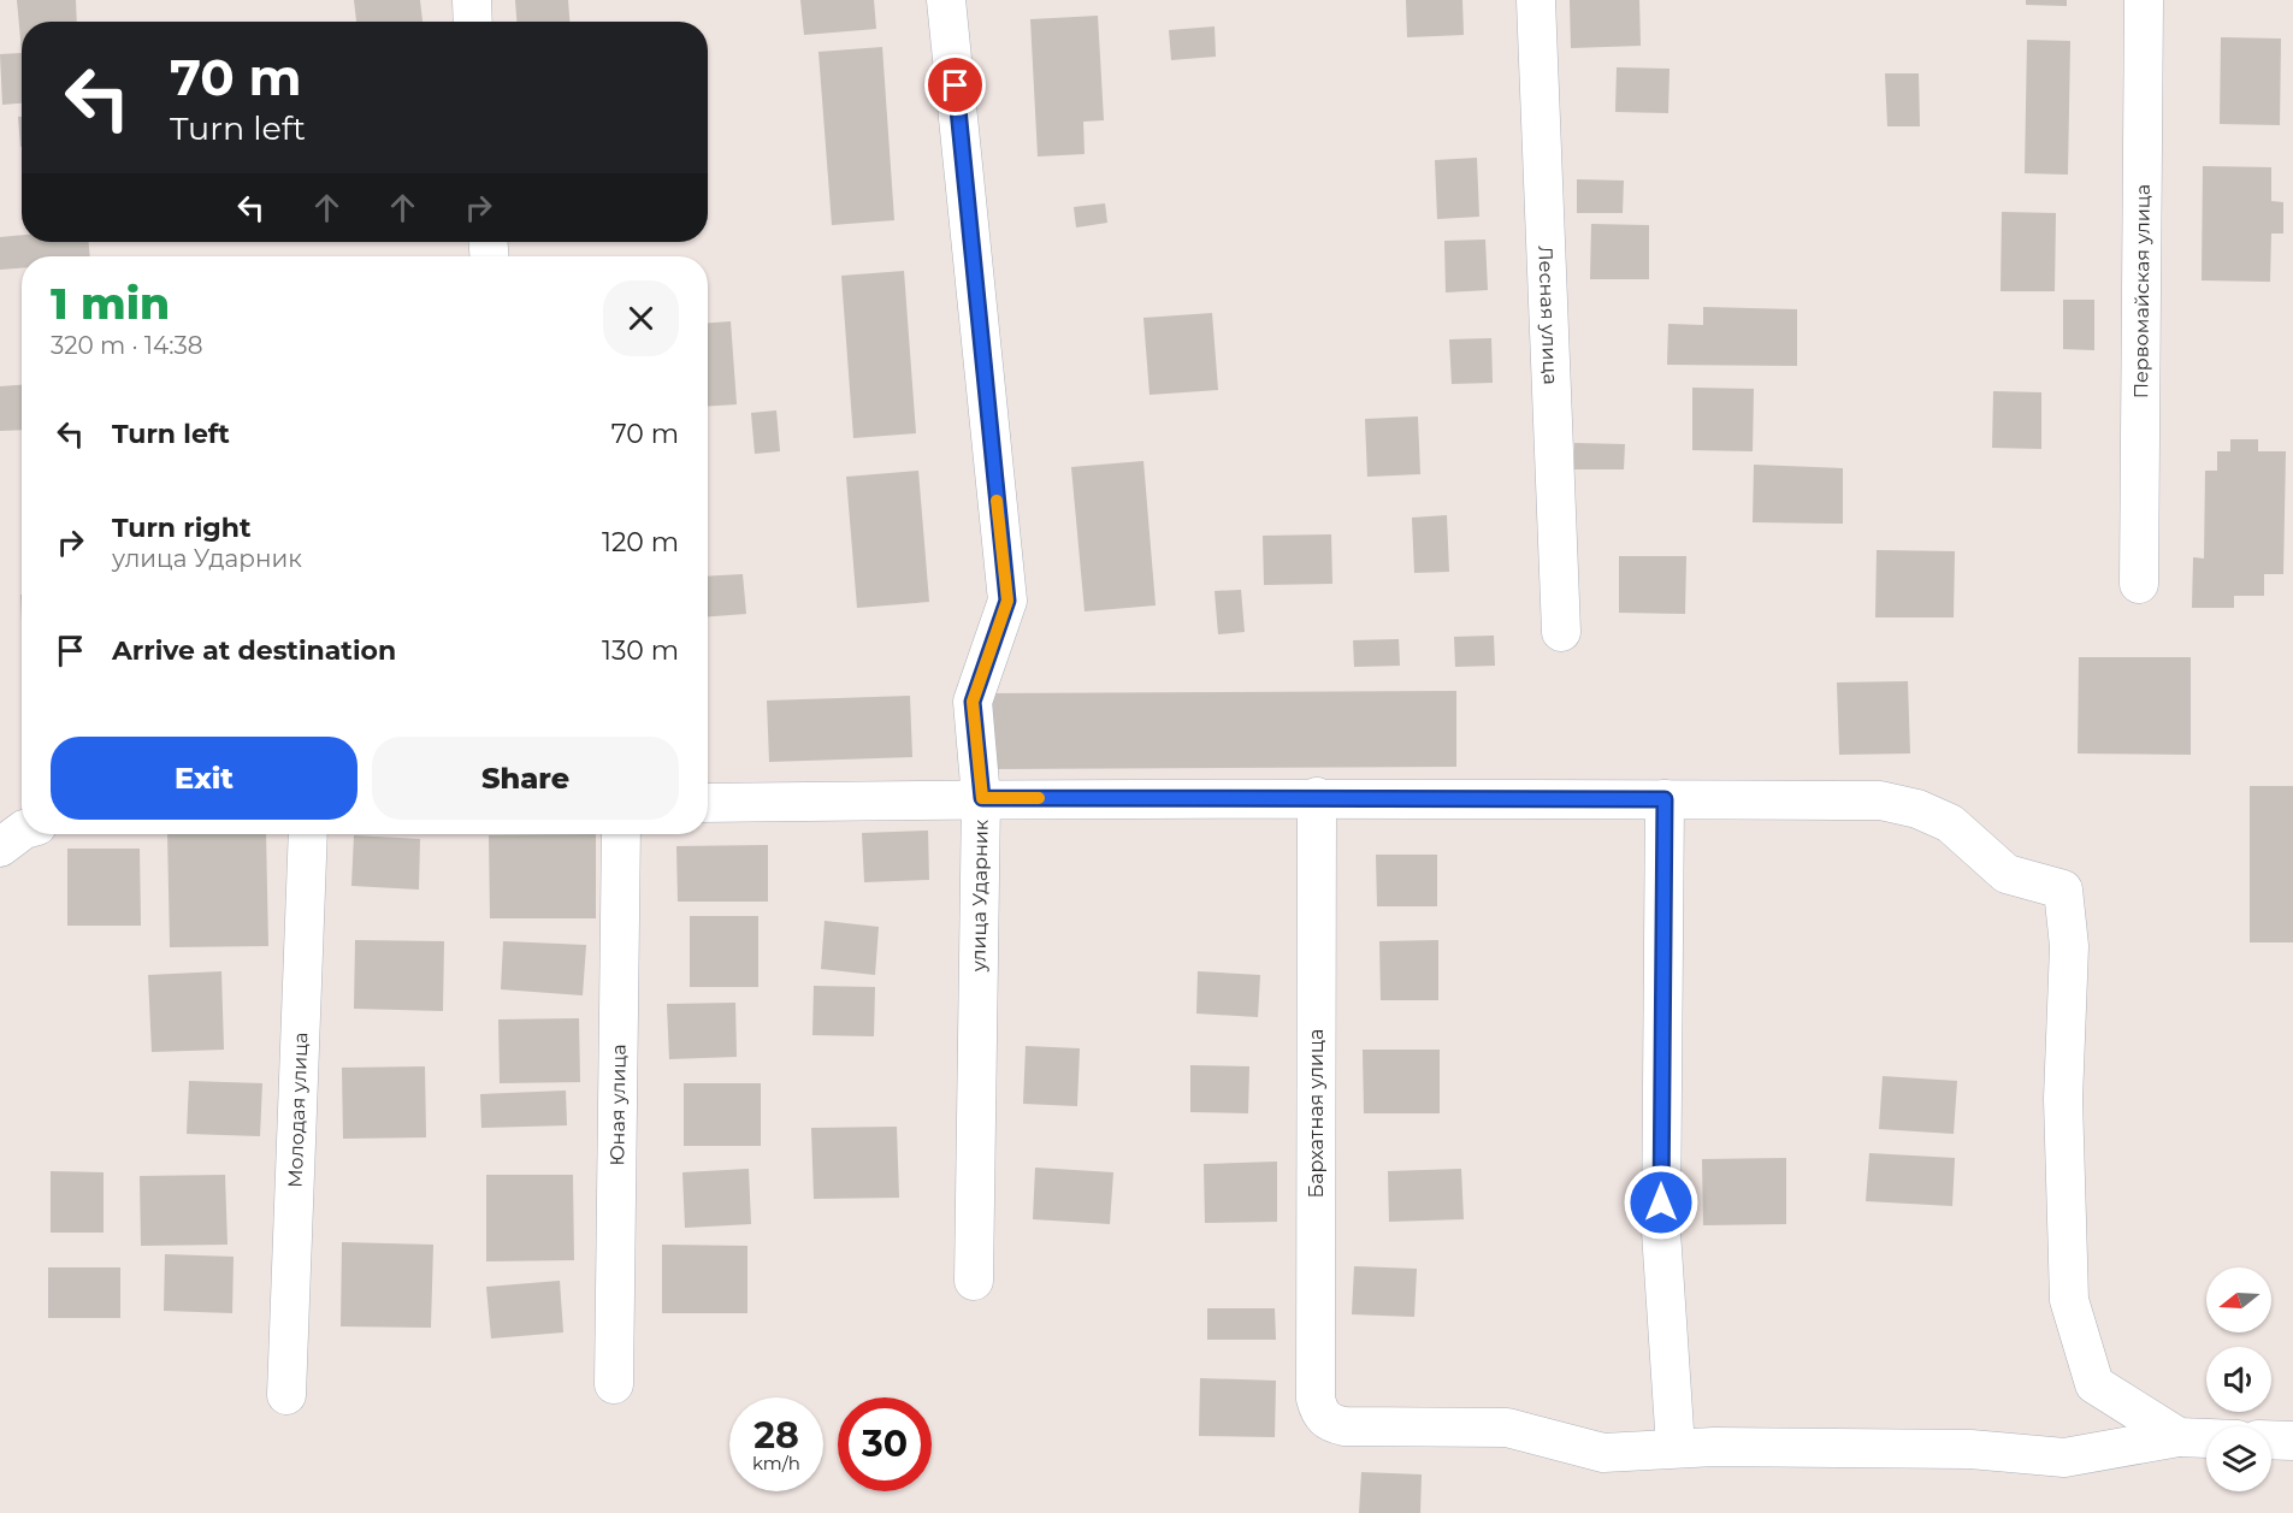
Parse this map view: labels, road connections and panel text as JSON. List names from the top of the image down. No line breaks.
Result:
{"streets":{"street":["Первомайская улица","Лесная улица","улица Ударник","Юная улица","Молодая улица","Бархатная улица"]},"north":"left","page":{"turn":["70 m","Turn left"],"heading":["1 min","320 m · 14:38"],"list":[{"name":"Turn left","value":"70 m"},{"name":"Turn right","note":"улица Ударник","value":"120 m"},{"name":"Arrive at destination","value":"130 m"}],"buttons":["Exit","Share"],"speed":"28 km/h","limit":"30"}}
